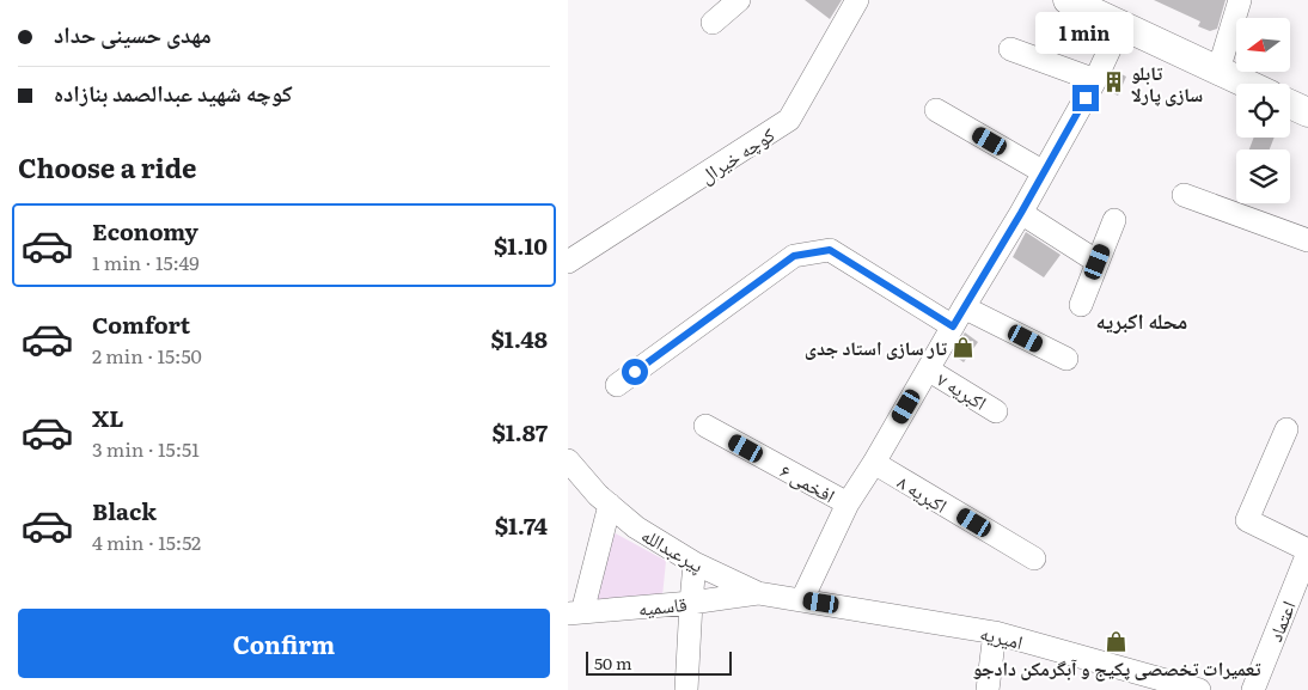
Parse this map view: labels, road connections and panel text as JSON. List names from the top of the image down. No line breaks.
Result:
{"streets":{"street":["کوچه خیرال","اکبریه ۷","افخمی ۶","اکبریه ۸","پیرعبدالله","قاسمیه","اعتماد","امیریه"]},"crossings":[["پیرعبدالله","قاسمیه"],["پیرعبدالله","امیریه"]],"districts":["محله اکبریه"],"places":{"building":["تابلو سازی پارلا"],"shop":["تار سازی استاد جدی","تعمیرات تخصصی پکیج و آبگرمکن دادجو"]},"scale_bar":"50 m","north":"left","page":{"banner":["مهدی حسینی حداد","کوچه شهید عبدالصمد بنازاده"],"bubble":"1 min","heading":"Choose a ride","list":[{"name":"Economy","note":"1 min · 15:49","value":"$1.10"},{"name":"Comfort","note":"2 min · 15:50","value":"$1.48"},{"name":"XL","note":"3 min · 15:51","value":"$1.87"},{"name":"Black","note":"4 min · 15:52","value":"$1.74"}],"buttons":"Confirm","scale":"50 m"}}
